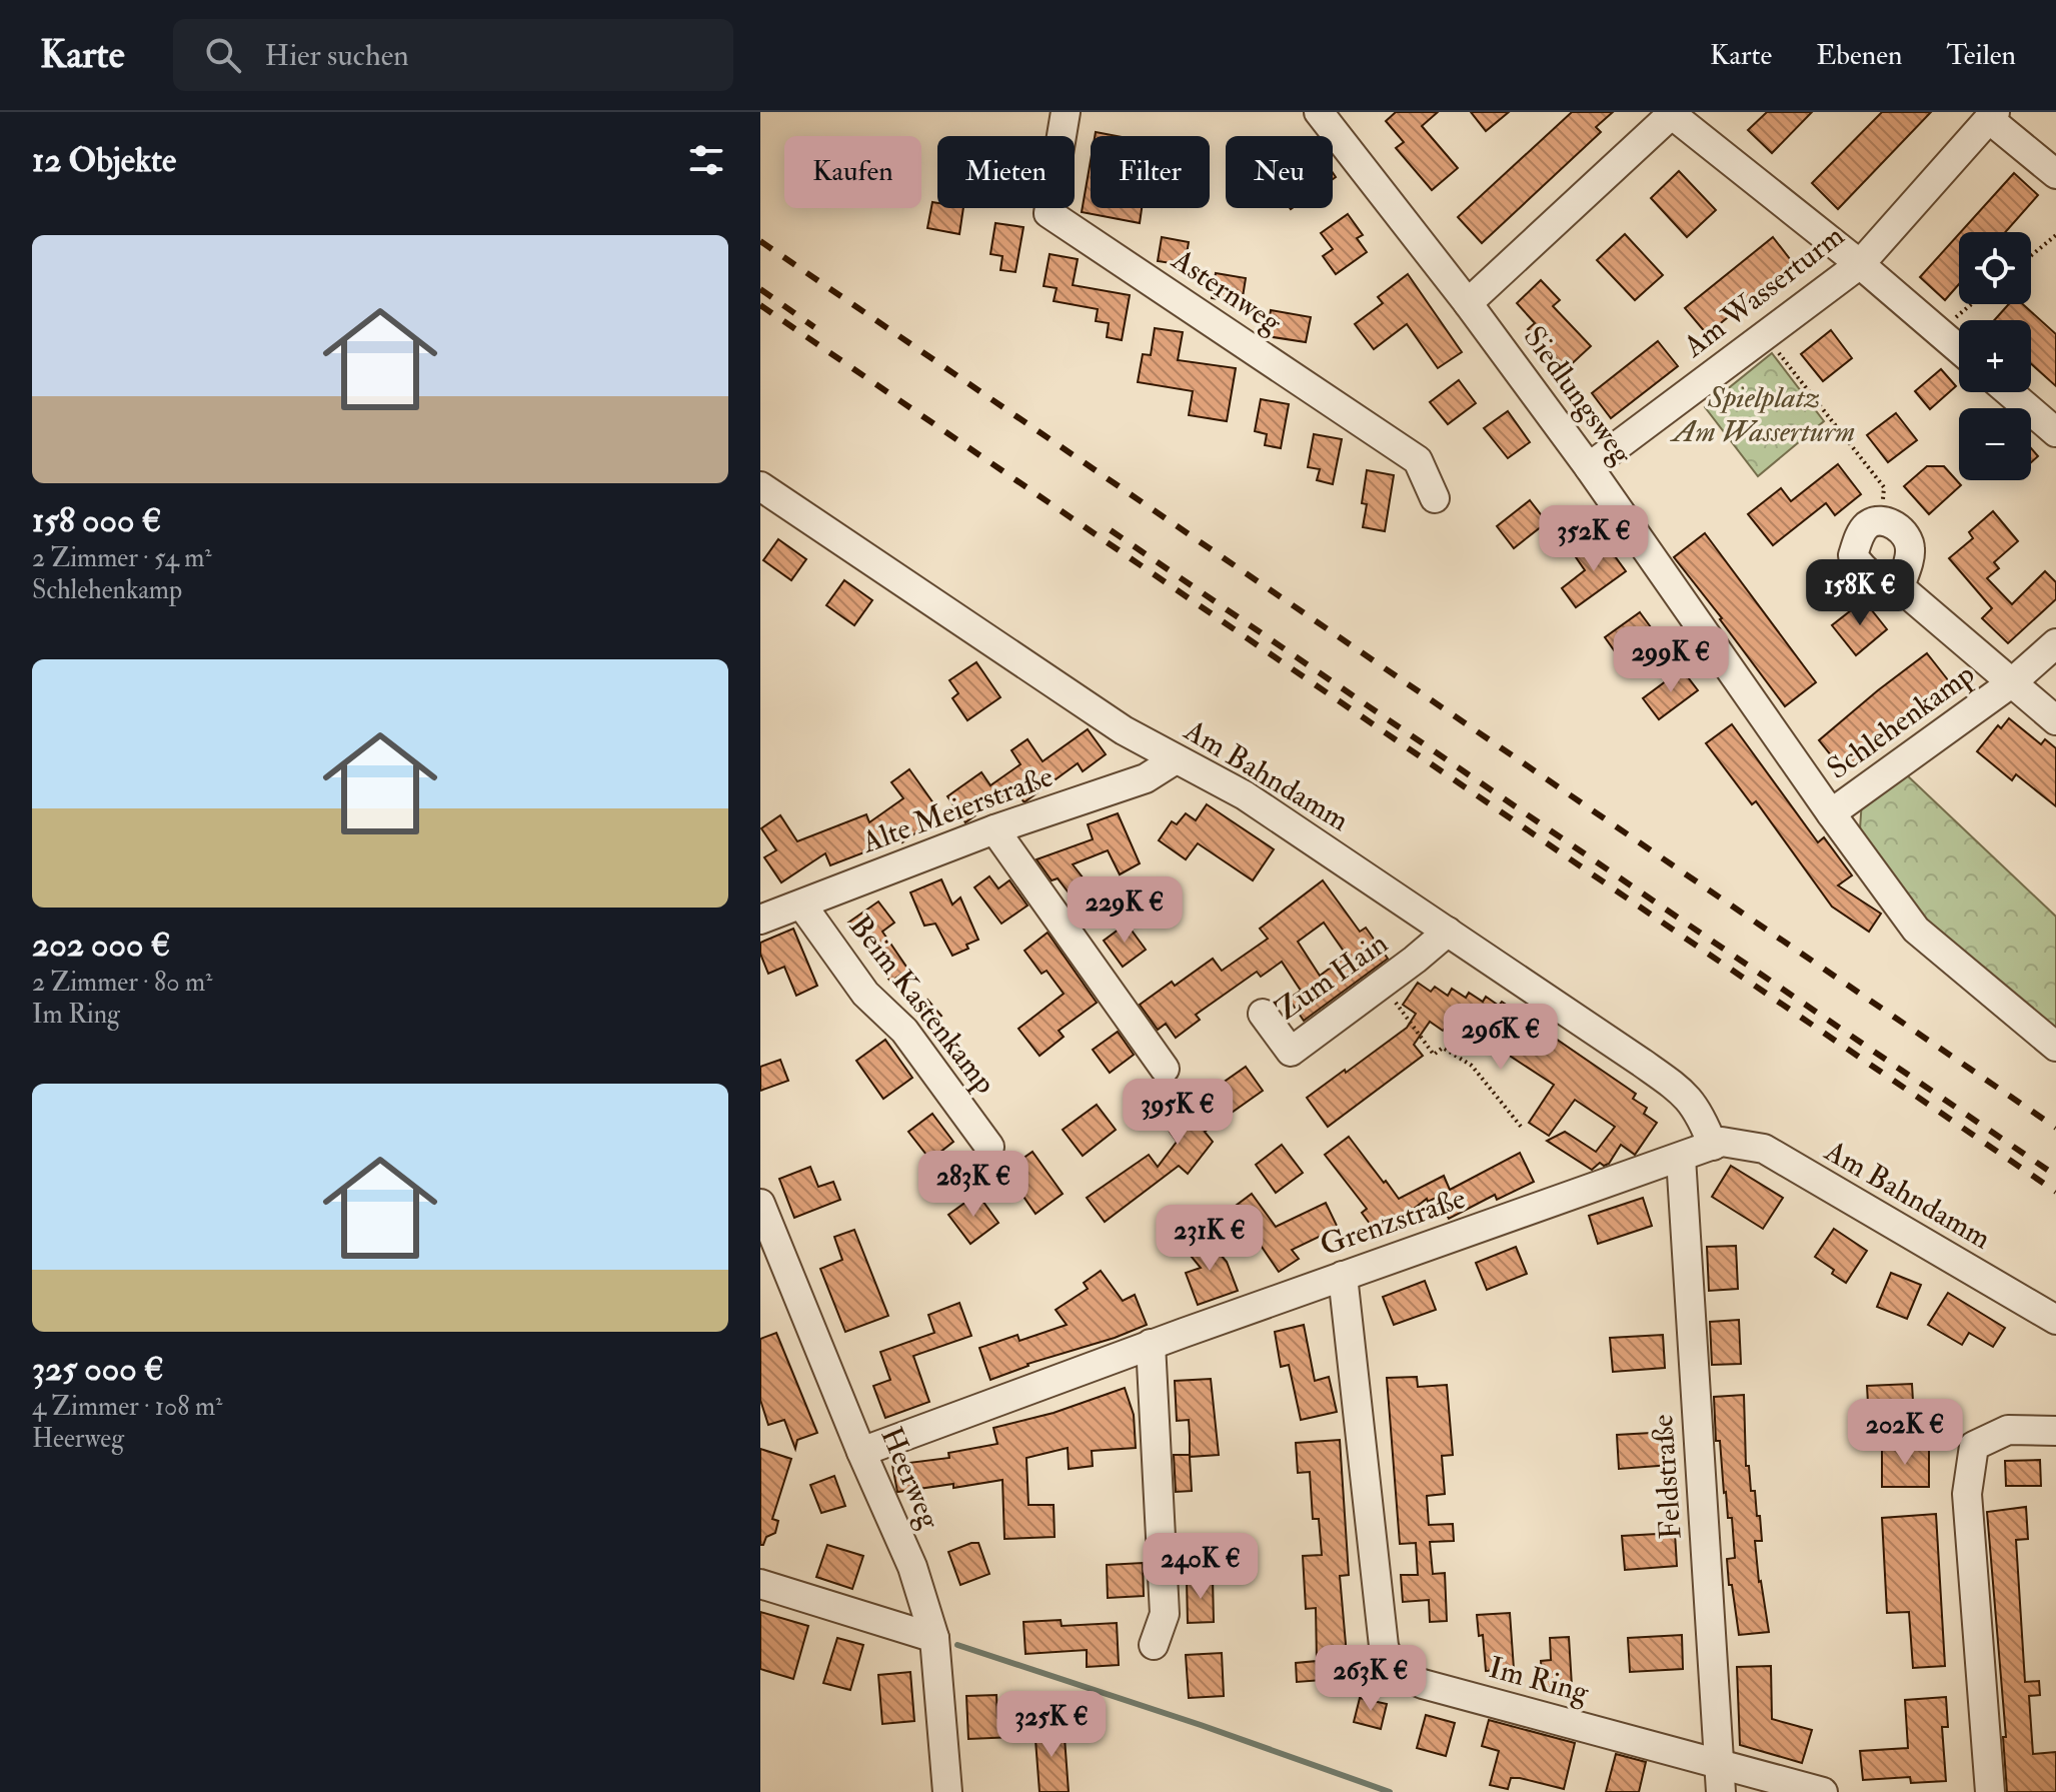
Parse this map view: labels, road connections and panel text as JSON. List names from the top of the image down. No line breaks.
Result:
{"streets":{"street":["Asternweg","Am Wasserturm","Siedlungsweg","Schlehenkamp","Am Bahndamm","Alte Meierstraße","Zum Hain","Beim Kastenkamp","Grenzstraße","Feldstraße","Heerweg","Im Ring"]},"crossings":[["Am Wasserturm","Siedlungsweg"],["Siedlungsweg","Schlehenkamp"],["Am Bahndamm","Alte Meierstraße"],["Am Bahndamm","Zum Hain"],["Am Bahndamm","Grenzstraße"],["Alte Meierstraße","Beim Kastenkamp"],["Grenzstraße","Feldstraße"],["Grenzstraße","Heerweg"],["Grenzstraße","Im Ring"],["Feldstraße","Im Ring"]],"parks":["Spielplatz Am Wasserturm"],"page":{"header":"Karte","search":"Hier suchen","nav":["Karte","Ebenen","Teilen"],"heading":"12 Objekte","chip":["Kaufen","Mieten","Filter","Neu"],"list":[{"name":"158 000 €","note":"2 Zimmer · 54 m² · Schlehenkamp"},{"name":"202 000 €","note":"2 Zimmer · 80 m² · Im Ring"},{"name":"325 000 €","note":"4 Zimmer · 108 m² · Heerweg"}],"map_buttons":["+","−"],"price":["352K €","158K €","299K €","229K €","296K €","395K €","283K €","231K €","202K €","240K €","263K €","325K €"]}}
